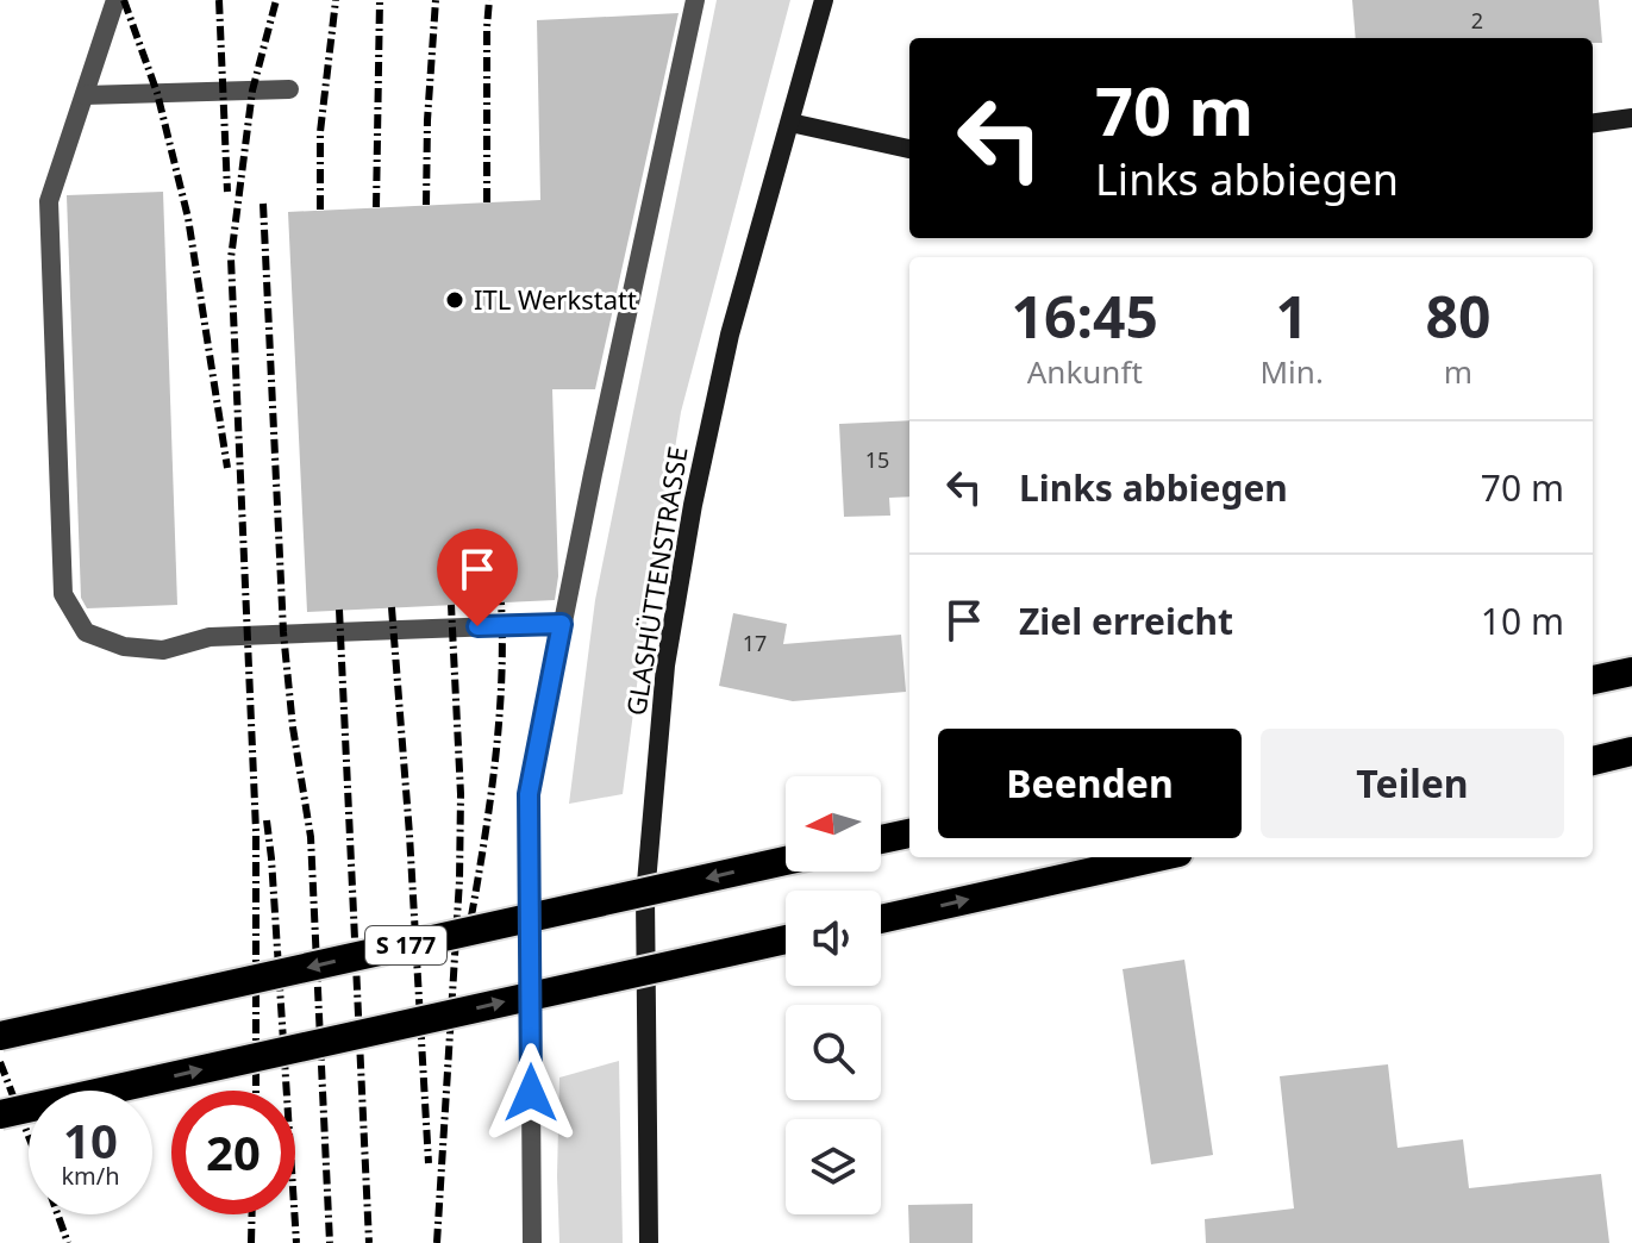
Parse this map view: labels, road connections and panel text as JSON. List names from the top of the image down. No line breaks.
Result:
{"streets":{"highway":["S 177"],"street":["GLASHÜTTENSTRASSE"]},"places":["ITL Werkstatt"],"house_numbers":["2","15","17"],"north":"left","page":{"turn":["70 m","Links abbiegen"],"eta":["16:45","Ankunft","1","Min.","80","m"],"list":[{"name":"Links abbiegen","value":"70 m"},{"name":"Ziel erreicht","value":"10 m"}],"buttons":["Beenden","Teilen"],"speed":"10 km/h","limit":"20"}}
